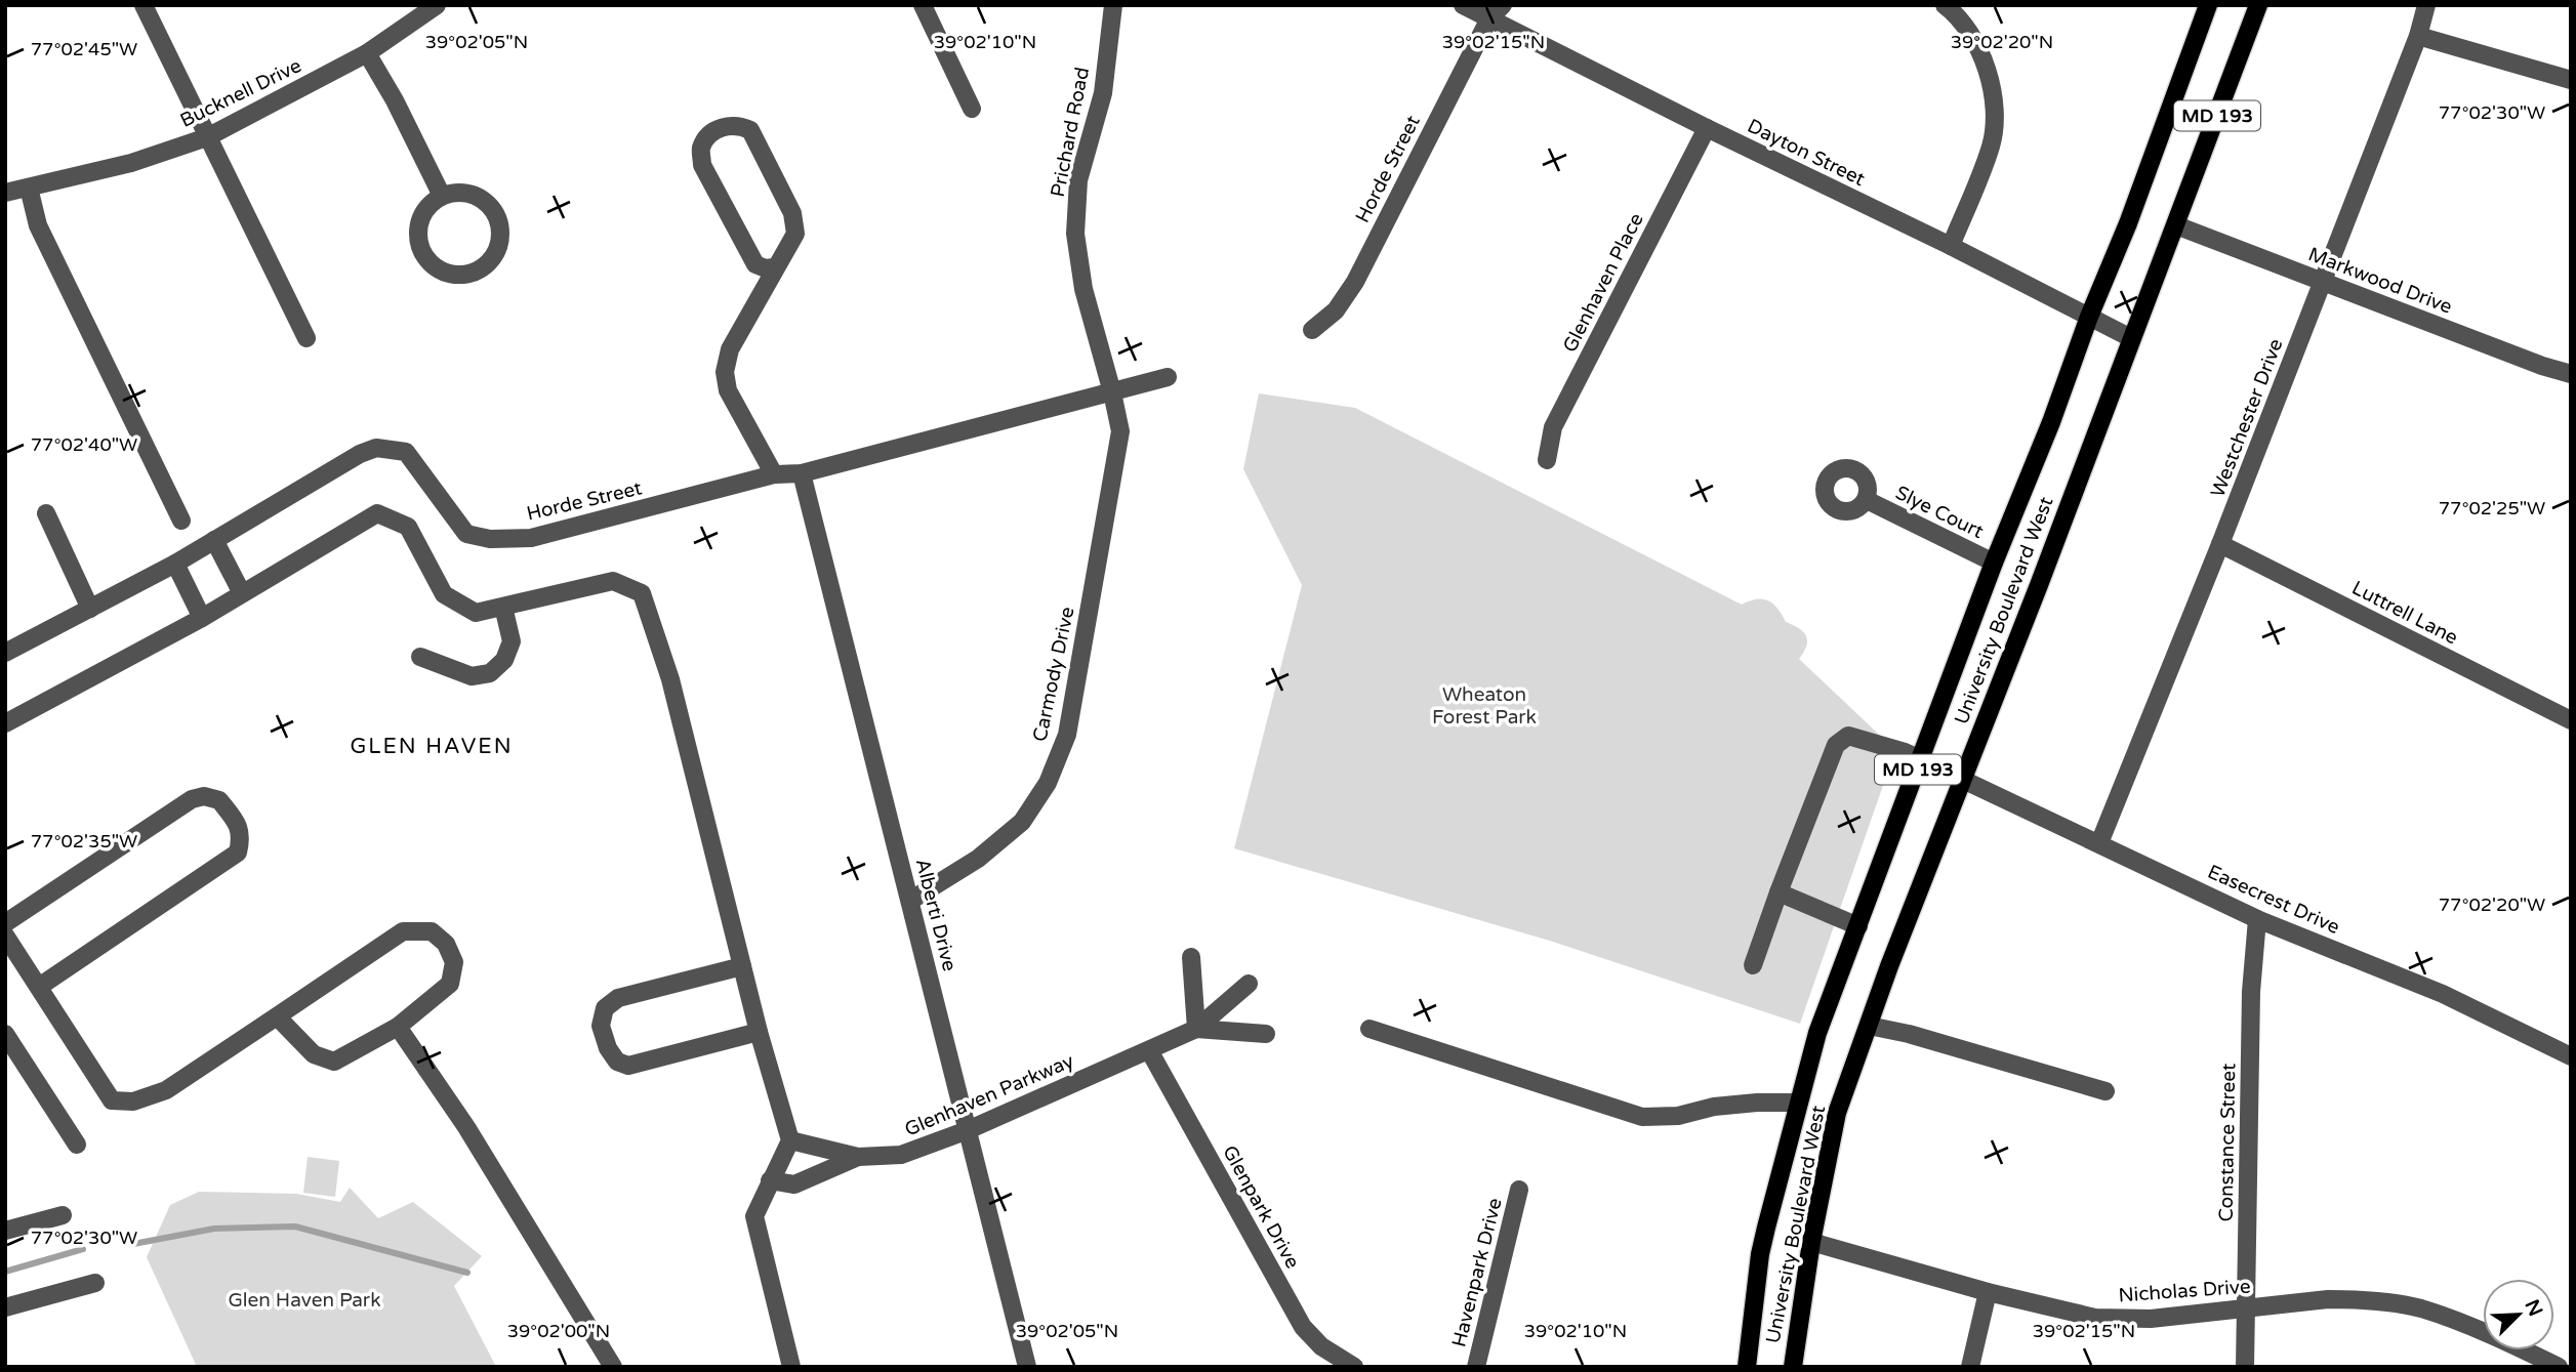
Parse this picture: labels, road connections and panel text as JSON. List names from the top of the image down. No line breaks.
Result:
{"streets":{"main road":["MD 193","University Boulevard West"],"street":["Bucknell Drive","Prichard Road","Dayton Street","Horde Street","Markwood Drive","Glenhaven Place","Westchester Drive","Slye Court","Luttrell Lane","Carmody Drive","Easecrest Drive","Alberti Drive","Glenhaven Parkway","Constance Street","Glenpark Drive","Havenpark Drive","Nicholas Drive"]},"crossings":[["Prichard Road","Horde Street"],["Prichard Road","Carmody Drive"],["Dayton Street","Horde Street"],["Dayton Street","Glenhaven Place"],["Dayton Street","University Boulevard West"],["Horde Street","Carmody Drive"],["Horde Street","Alberti Drive"],["Markwood Drive","Westchester Drive"],["Markwood Drive","University Boulevard West"],["Westchester Drive","Luttrell Lane"],["Westchester Drive","Easecrest Drive"],["Slye Court","University Boulevard West"],["University Boulevard West","Easecrest Drive"],["University Boulevard West","Nicholas Drive"],["Carmody Drive","Alberti Drive"],["Easecrest Drive","Constance Street"],["Alberti Drive","Glenhaven Parkway"],["Glenhaven Parkway","Glenpark Drive"],["Constance Street","Nicholas Drive"]],"districts":["GLEN HAVEN"],"parks":["Wheaton Forest Park","Glen Haven Park"],"north":"top right","coordinates":["39°02'10\"N","39°02'15\"N","39°02'05\"N","39°02'20\"N","77°02'45\"W","77°02'30\"W","77°02'40\"W","77°02'25\"W","77°02'35\"W","77°02'20\"W","39°02'00\"N"]}
